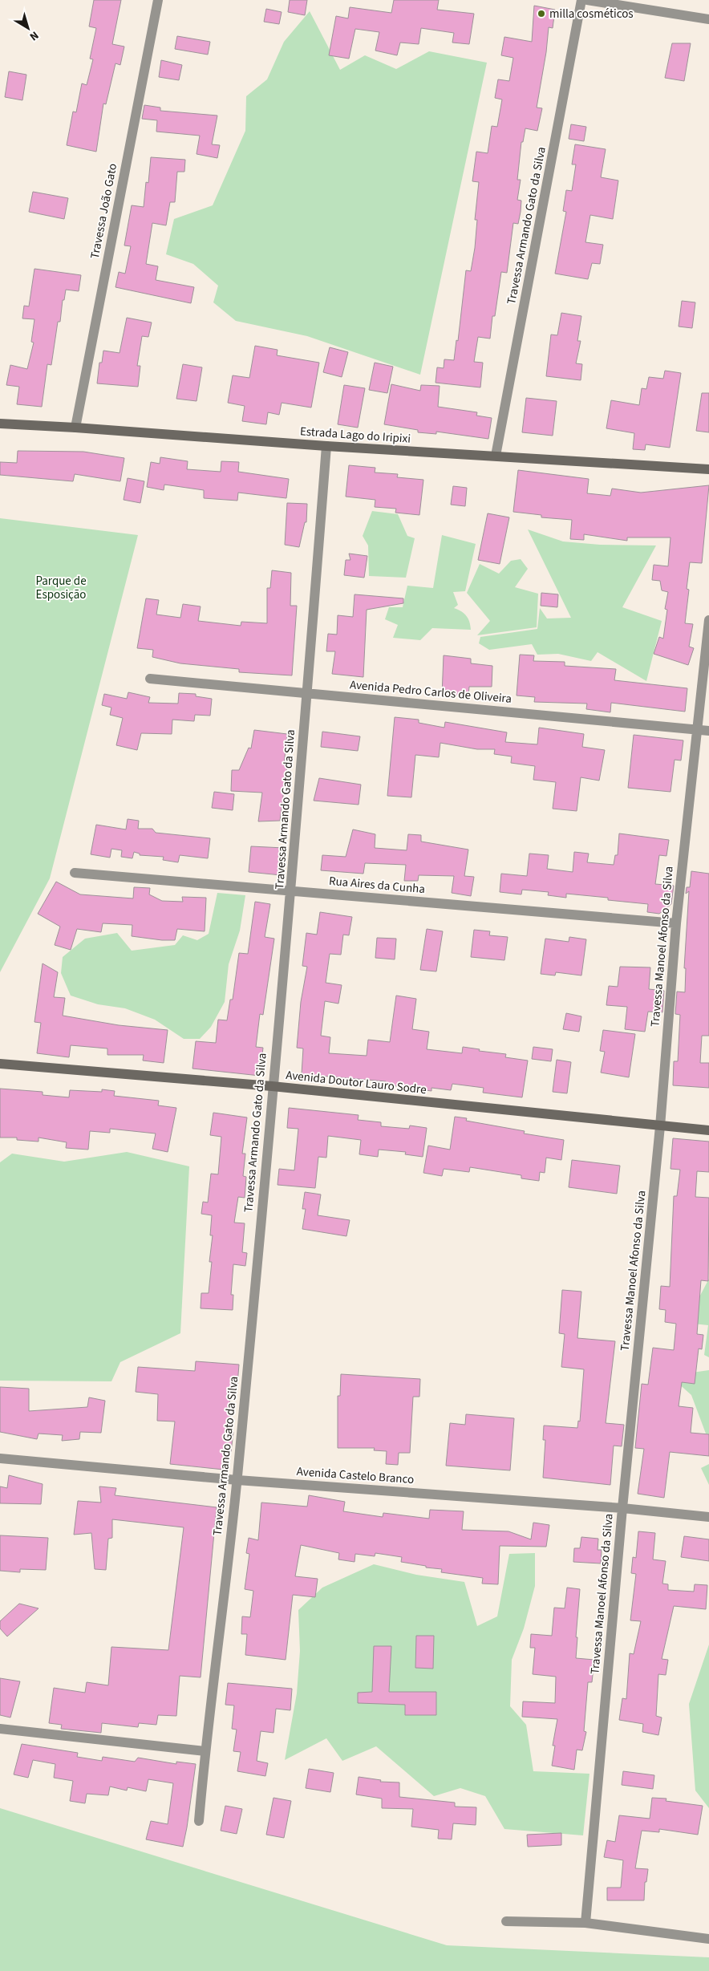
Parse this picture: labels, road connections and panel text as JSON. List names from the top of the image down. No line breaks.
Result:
{"streets":{"street":["Travessa João Gato","Travessa Armando Gato da Silva","Estrada Lago do Iripixi","Avenida Pedro Carlos de Oliveira","Rua Aires da Cunha","Travessa Manoel Afonso da Silva","Avenida Doutor Lauro Sodre","Avenida Castelo Branco"]},"crossings":[["Travessa João Gato","Estrada Lago do Iripixi"],["Travessa Armando Gato da Silva","Estrada Lago do Iripixi"],["Travessa Armando Gato da Silva","Avenida Pedro Carlos de Oliveira"],["Travessa Armando Gato da Silva","Rua Aires da Cunha"],["Travessa Armando Gato da Silva","Avenida Doutor Lauro Sodre"],["Travessa Armando Gato da Silva","Avenida Castelo Branco"],["Avenida Pedro Carlos de Oliveira","Travessa Manoel Afonso da Silva"],["Rua Aires da Cunha","Travessa Manoel Afonso da Silva"],["Travessa Manoel Afonso da Silva","Avenida Doutor Lauro Sodre"],["Travessa Manoel Afonso da Silva","Avenida Castelo Branco"]],"parks":["Parque de Esposição"],"places":["milla cosméticos"],"north":"bottom right"}
